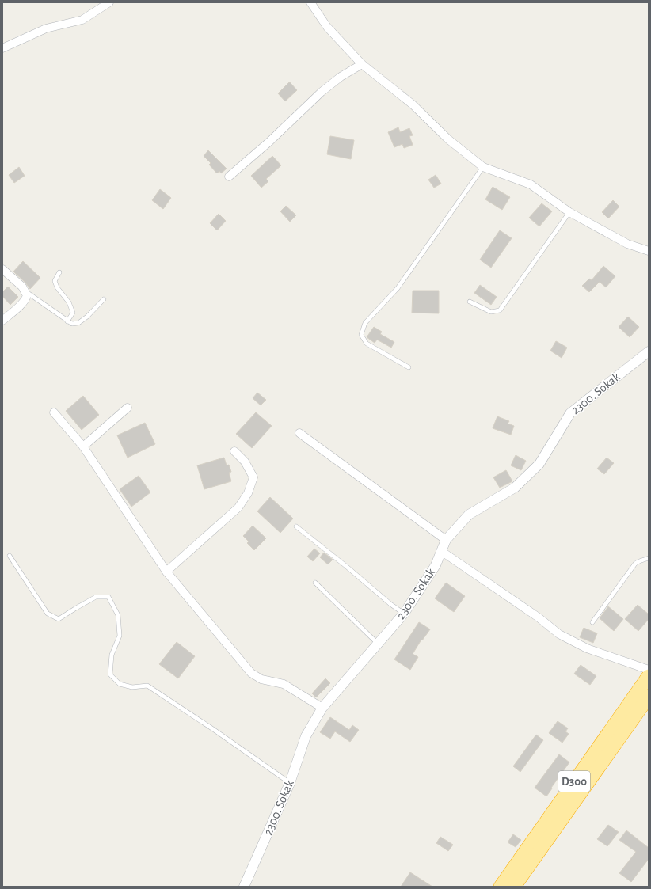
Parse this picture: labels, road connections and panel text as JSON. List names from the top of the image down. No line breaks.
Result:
{"streets":{"highway":["D300"],"street":["2300. Sokak"]}}
